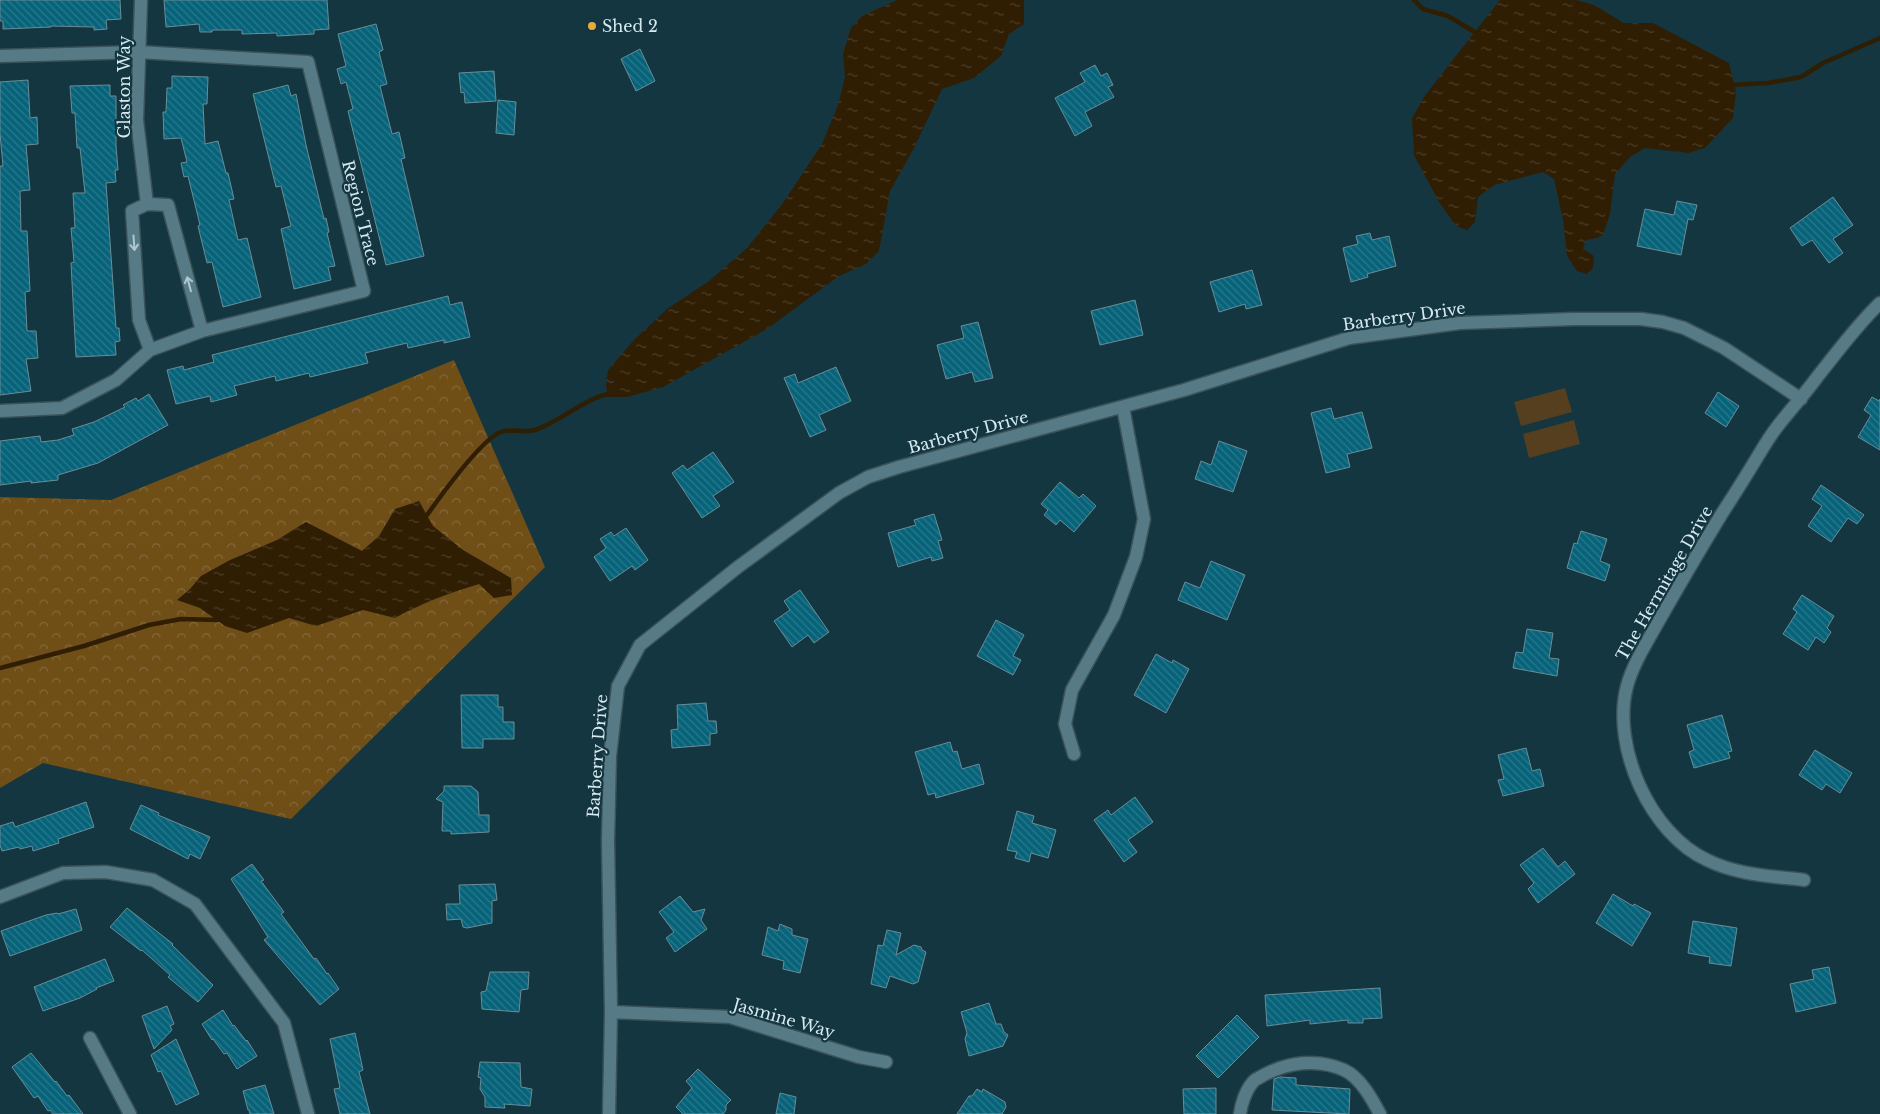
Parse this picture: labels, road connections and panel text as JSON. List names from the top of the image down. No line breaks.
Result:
{"streets":{"street":["Glaston Way","Region Trace","Barberry Drive","The Hermitage Drive","Jasmine Way"]},"crossings":[["Glaston Way","Region Trace"],["Barberry Drive","The Hermitage Drive"],["Barberry Drive","Jasmine Way"]],"places":["Shed 2"]}
